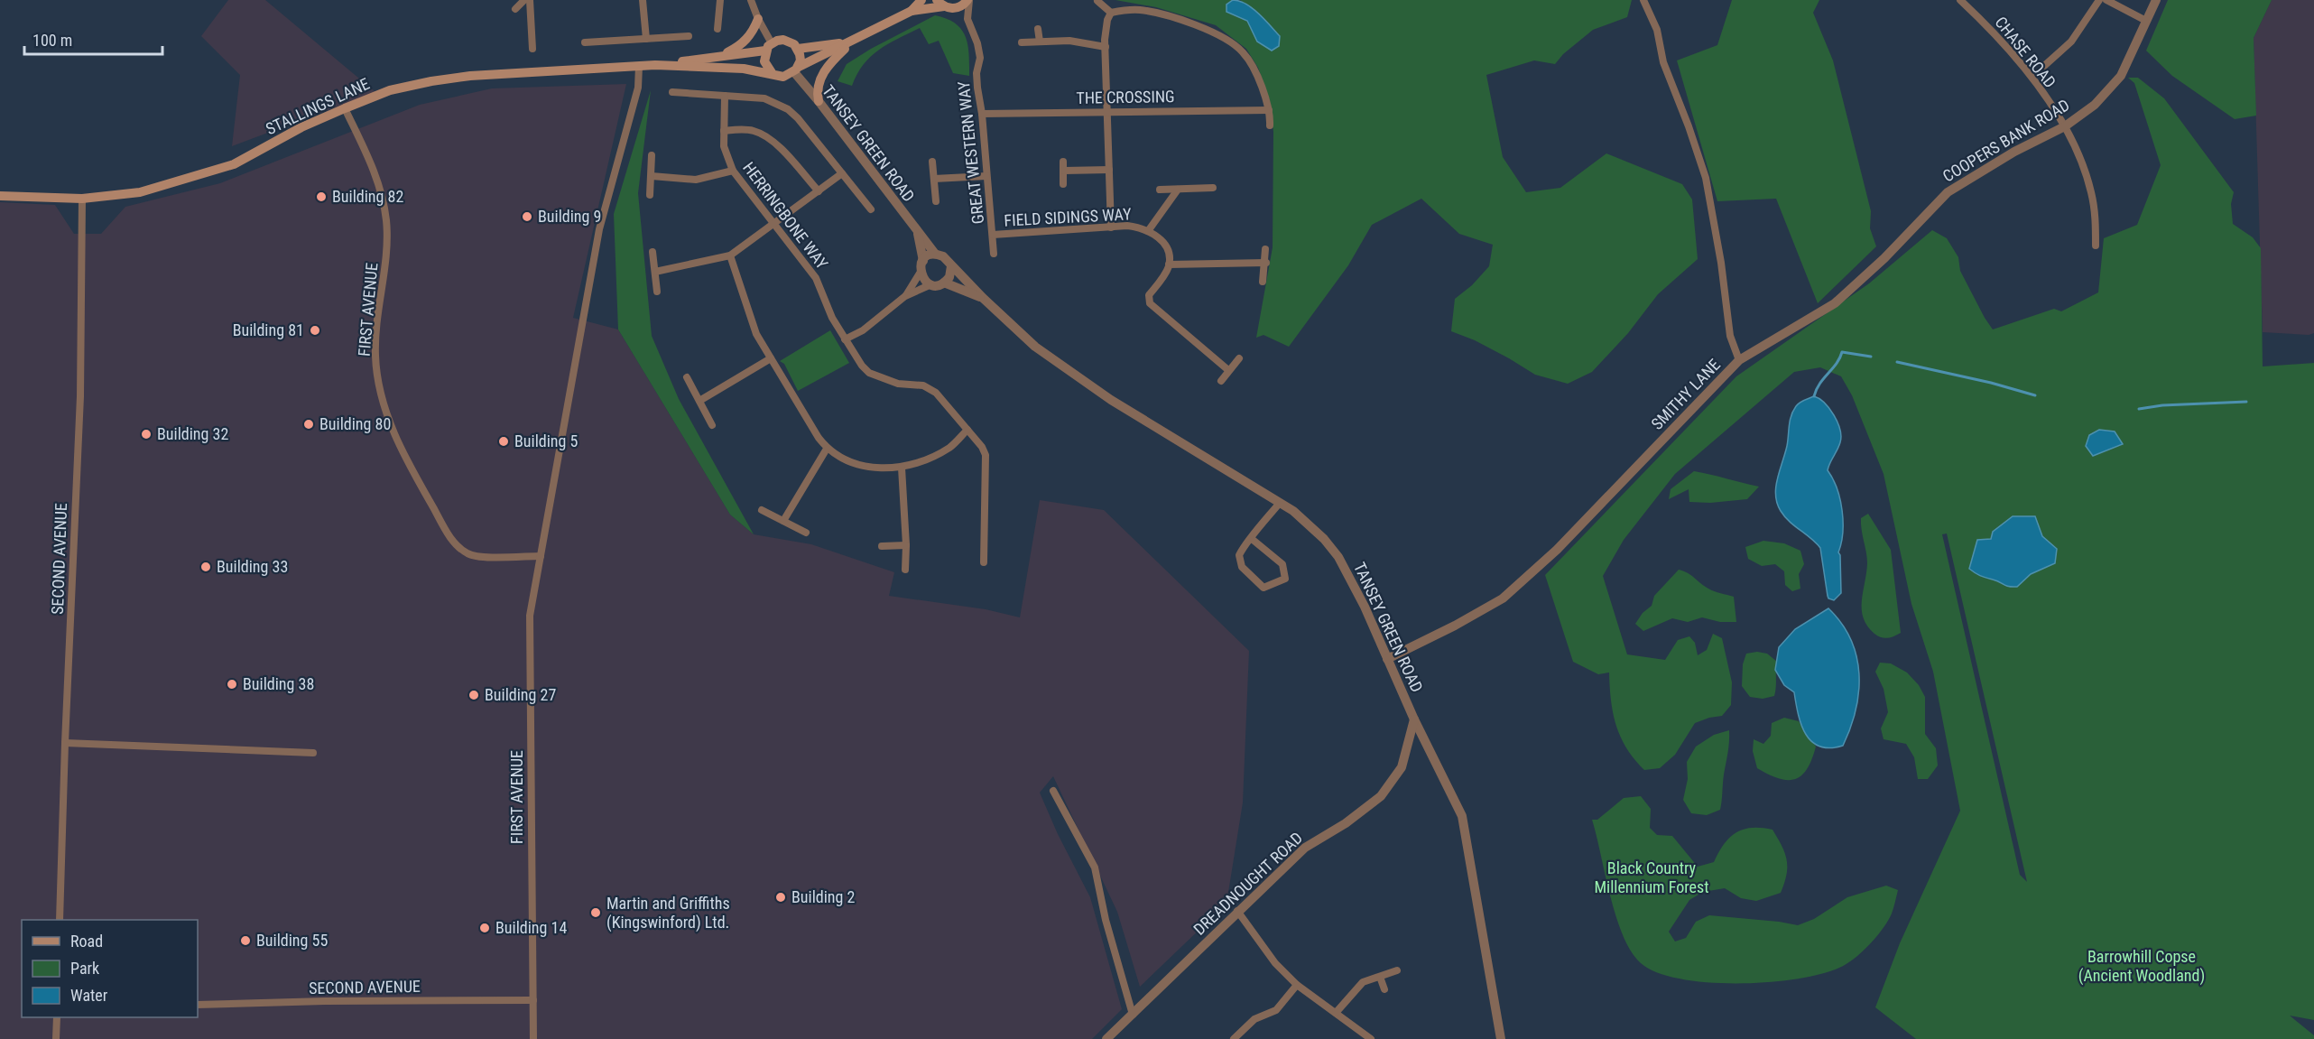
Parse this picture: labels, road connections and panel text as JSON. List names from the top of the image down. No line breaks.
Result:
{"streets":{"main road":["STALLINGS LANE"],"street":["CHASE ROAD","THE CROSSING","COOPERS BANK ROAD","TANSEY GREEN ROAD","GREAT WESTERN WAY","HERRINGBONE WAY","FIELD SIDINGS WAY","FIRST AVENUE","SMITHY LANE","SECOND AVENUE","DREADNOUGHT ROAD"]},"crossings":[["CHASE ROAD","COOPERS BANK ROAD"],["THE CROSSING","GREAT WESTERN WAY"],["STALLINGS LANE","FIRST AVENUE"],["STALLINGS LANE","SECOND AVENUE"],["COOPERS BANK ROAD","SMITHY LANE"],["TANSEY GREEN ROAD","SMITHY LANE"],["TANSEY GREEN ROAD","DREADNOUGHT ROAD"],["GREAT WESTERN WAY","FIELD SIDINGS WAY"],["FIRST AVENUE","SECOND AVENUE"]],"parks":["Black Country Millennium Forest","Barrowhill Copse (Ancient Woodland)"],"places":["Building 82","Building 9","Building 81","Building 80","Building 32","Building 5","Building 33","Building 38","Building 27","Building 2","Martin and Griffiths (Kingswinford) Ltd.","Building 14","Building 55"],"legend":["Road","Park","Water"],"scale_bar":"100 m"}
